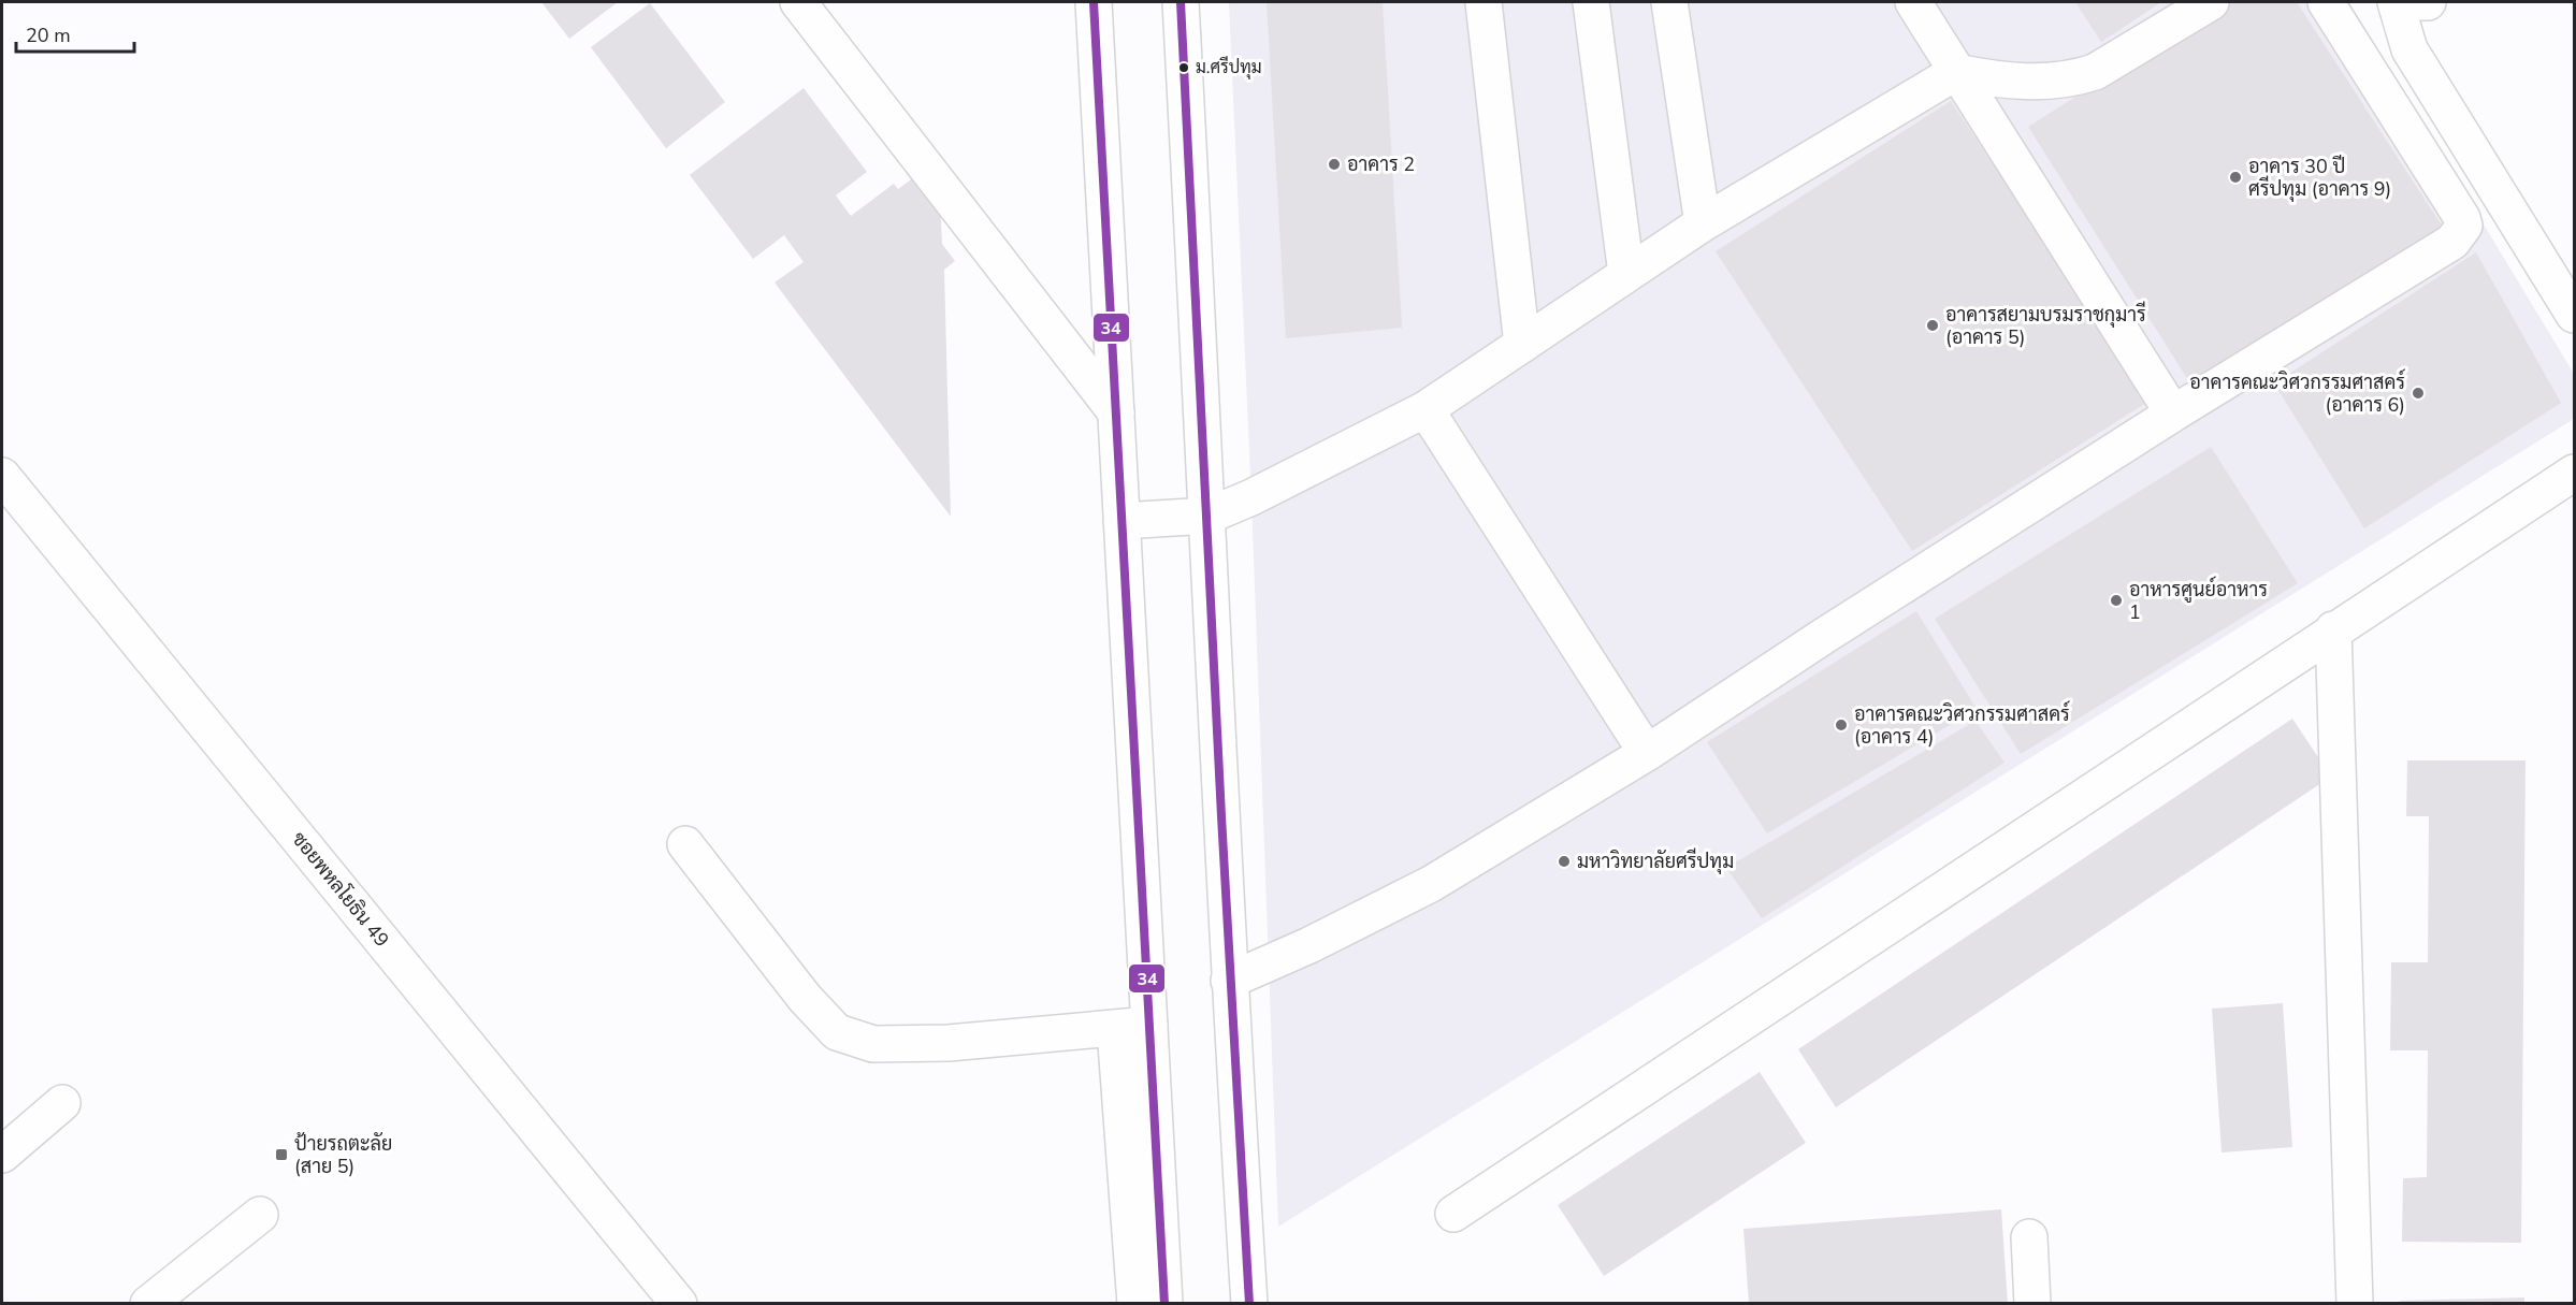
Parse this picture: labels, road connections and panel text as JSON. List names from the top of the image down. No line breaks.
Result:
{"streets":{"main road":["ซอยพหลโยธิน 49"]},"places":{"other":["ม.ศรีปทุม","อาคาร 2","อาคาร 30 ปี ศรีปทุม (อาคาร 9)","อาคารสยามบรมราชกุมารี (อาคาร 5)","อาคารคณะวิศวกรรมศาสคร์ (อาคาร 6)","อาหารศูนย์อาหาร 1","อาคารคณะวิศวกรรมศาสคร์ (อาคาร 4)","มหาวิทยาลัยศรีปทุม"],"transit":["ป้ายรถตะลัย (สาย 5)"]},"lines":["transit line 34"],"scale_bar":"20 m"}
